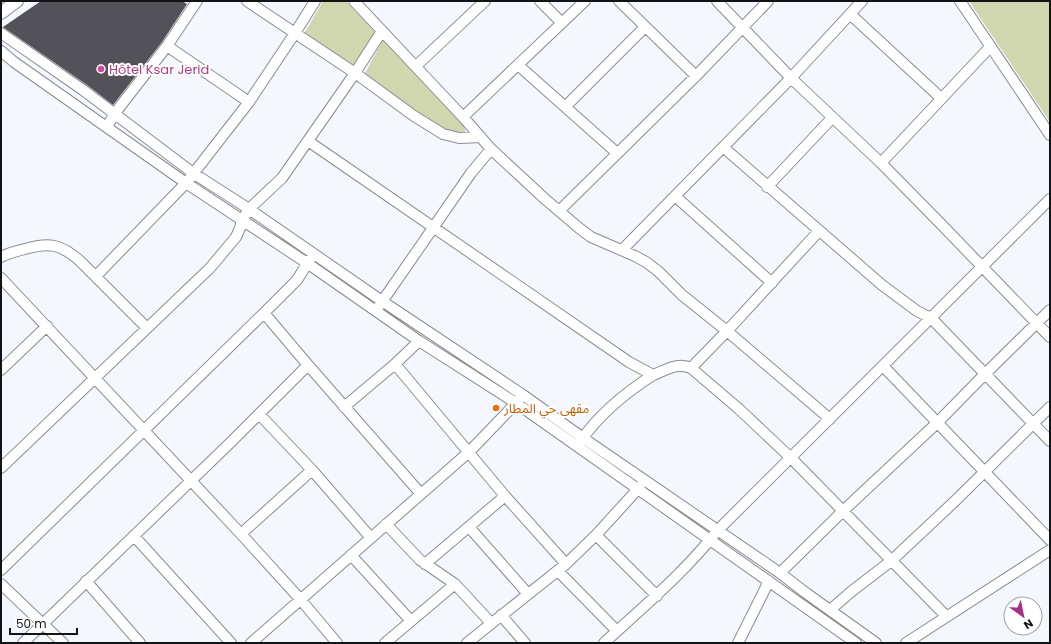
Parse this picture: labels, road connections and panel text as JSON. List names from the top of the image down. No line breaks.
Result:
{"places":["Hôtel Ksar Jerid","مقهى حي المطار"],"scale_bar":"50 m","north":"bottom right"}
